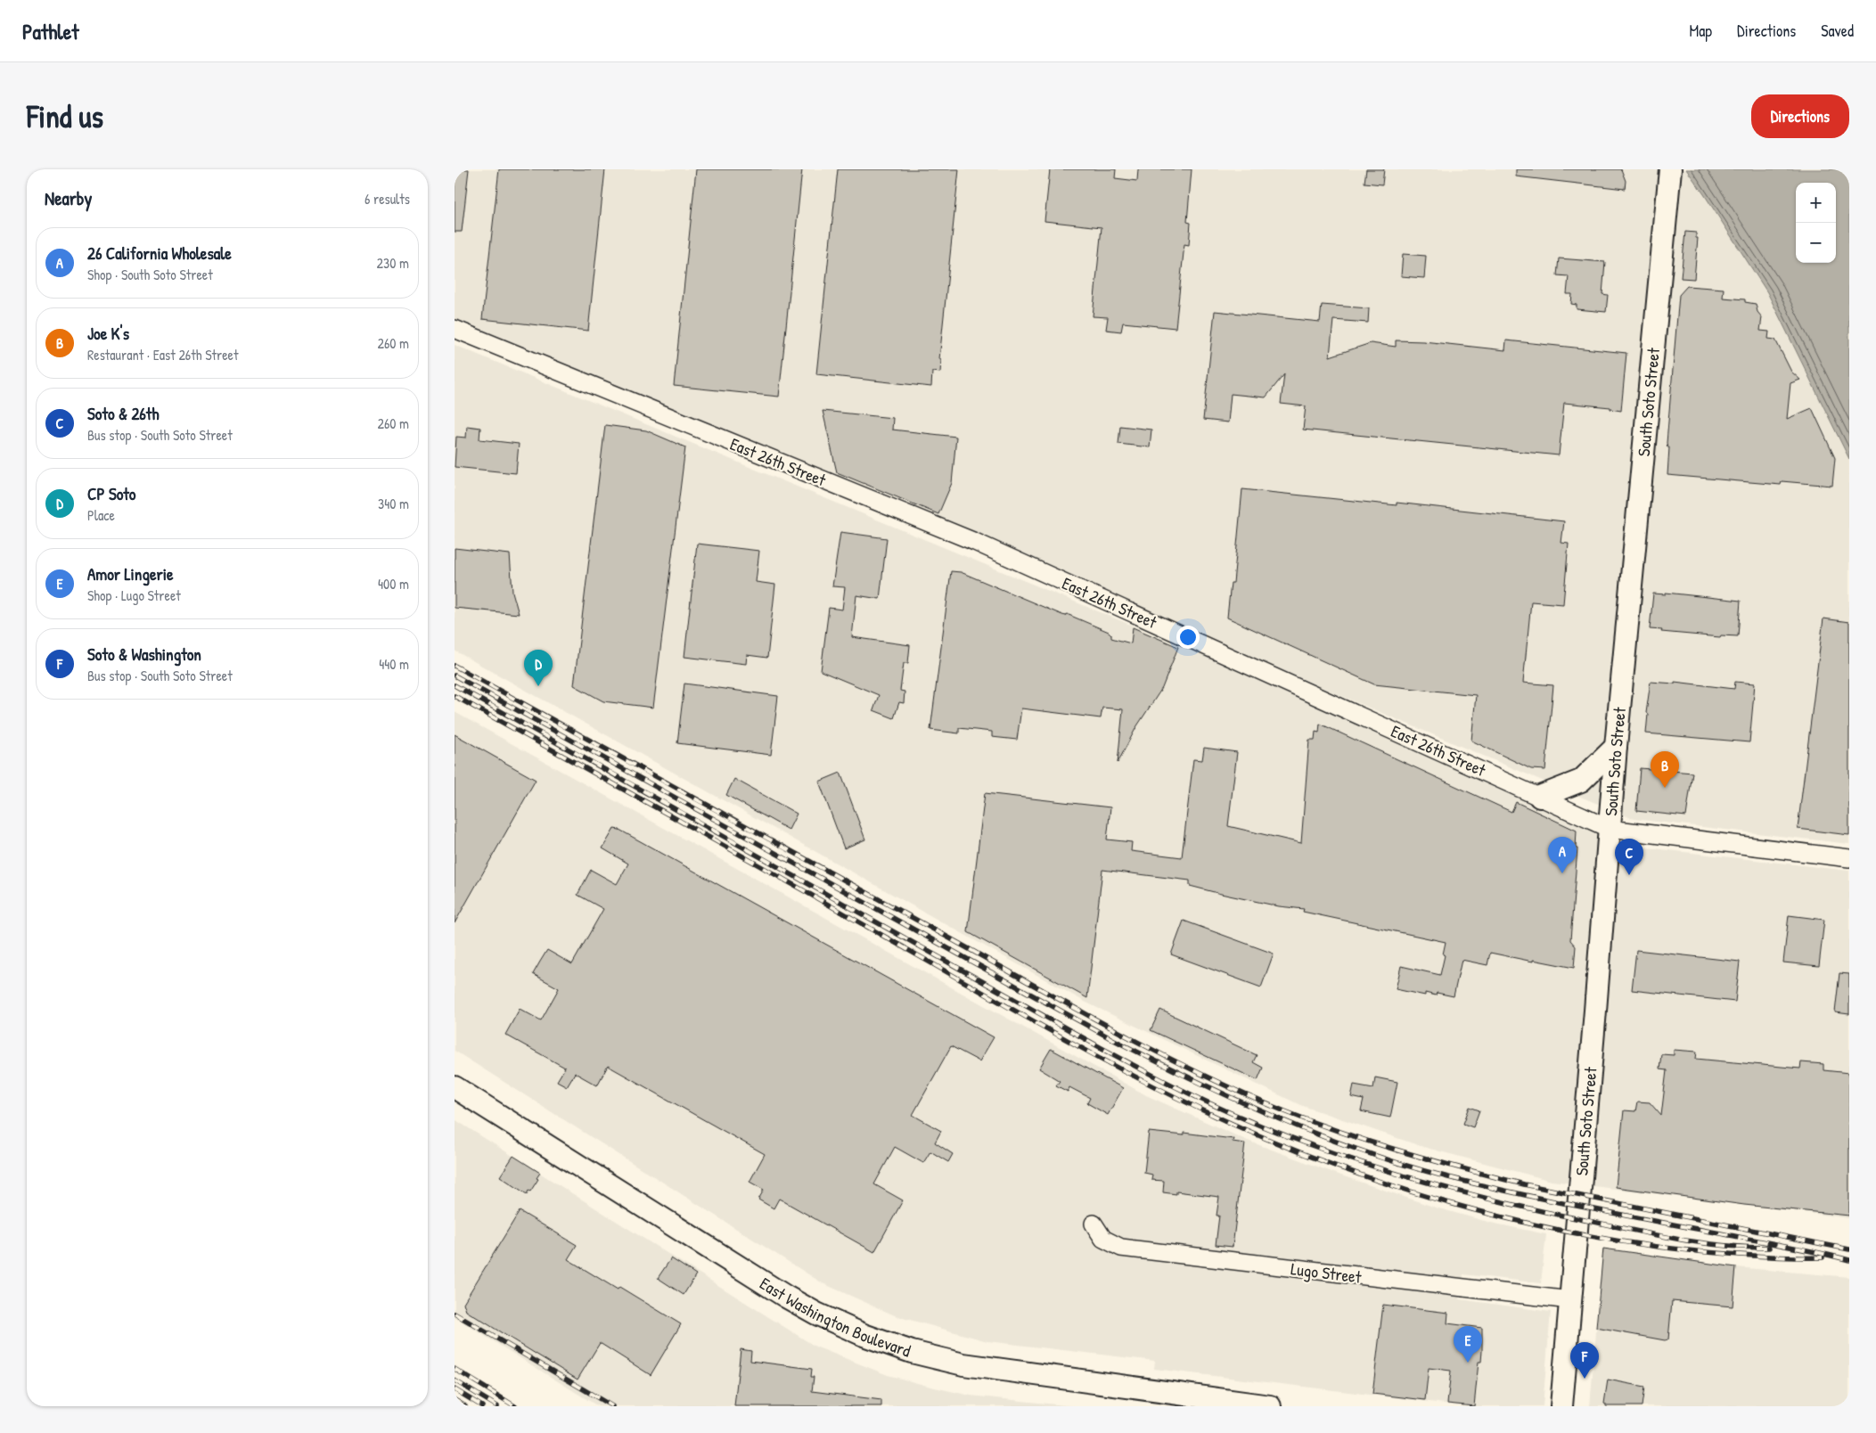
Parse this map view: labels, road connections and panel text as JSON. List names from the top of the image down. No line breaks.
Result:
{"streets":{"main road":["South Soto Street","East Washington Boulevard"],"street":["East 26th Street","Lugo Street"]},"crossings":[["South Soto Street","East 26th Street"],["South Soto Street","Lugo Street"]],"page":{"header":"Pathlet","nav":["Map","Directions","Saved"],"buttons":"Directions","title":"Find us","heading":["Nearby","6 results"],"map_buttons":["+","−"],"list":[{"mark":"A","name":"26 California Wholesale","note":"Shop · South Soto Street","value":"230 m"},{"mark":"B","name":"Joe K's","note":"Restaurant · East 26th Street","value":"260 m"},{"mark":"C","name":"Soto & 26th","note":"Bus stop · South Soto Street","value":"260 m"},{"mark":"D","name":"CP Soto","note":"Place","value":"340 m"},{"mark":"E","name":"Amor Lingerie","note":"Shop · Lugo Street","value":"400 m"},{"mark":"F","name":"Soto & Washington","note":"Bus stop · South Soto Street","value":"440 m"}],"pins":["D","B","A","C","E","F"]}}
